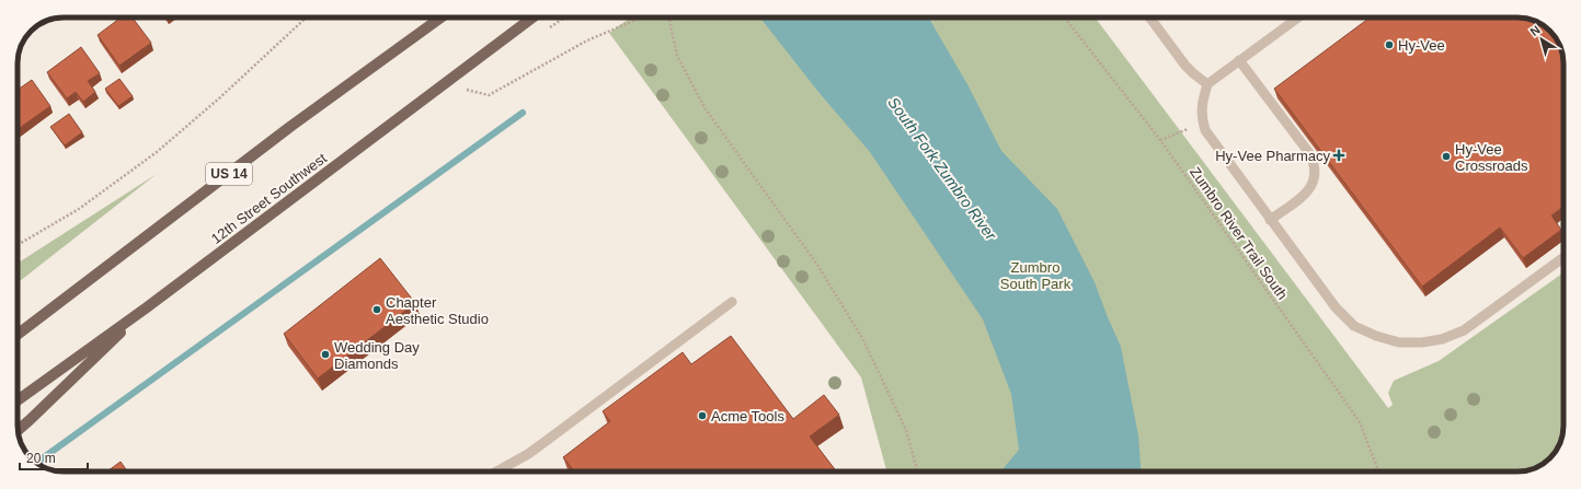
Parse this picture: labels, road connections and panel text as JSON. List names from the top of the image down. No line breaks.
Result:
{"streets":{"main road":["US 14","12th Street Southwest"],"path":["Zumbro River Trail South"]},"water":["South Fork Zumbro River"],"parks":["Zumbro South Park"],"places":{"other":["Hy-Vee","Hy-Vee Crossroads","Chapter Aesthetic Studio","Wedding Day Diamonds","Acme Tools"],"health":["Hy-Vee Pharmacy"]},"scale_bar":"20 m","north":"top left"}
